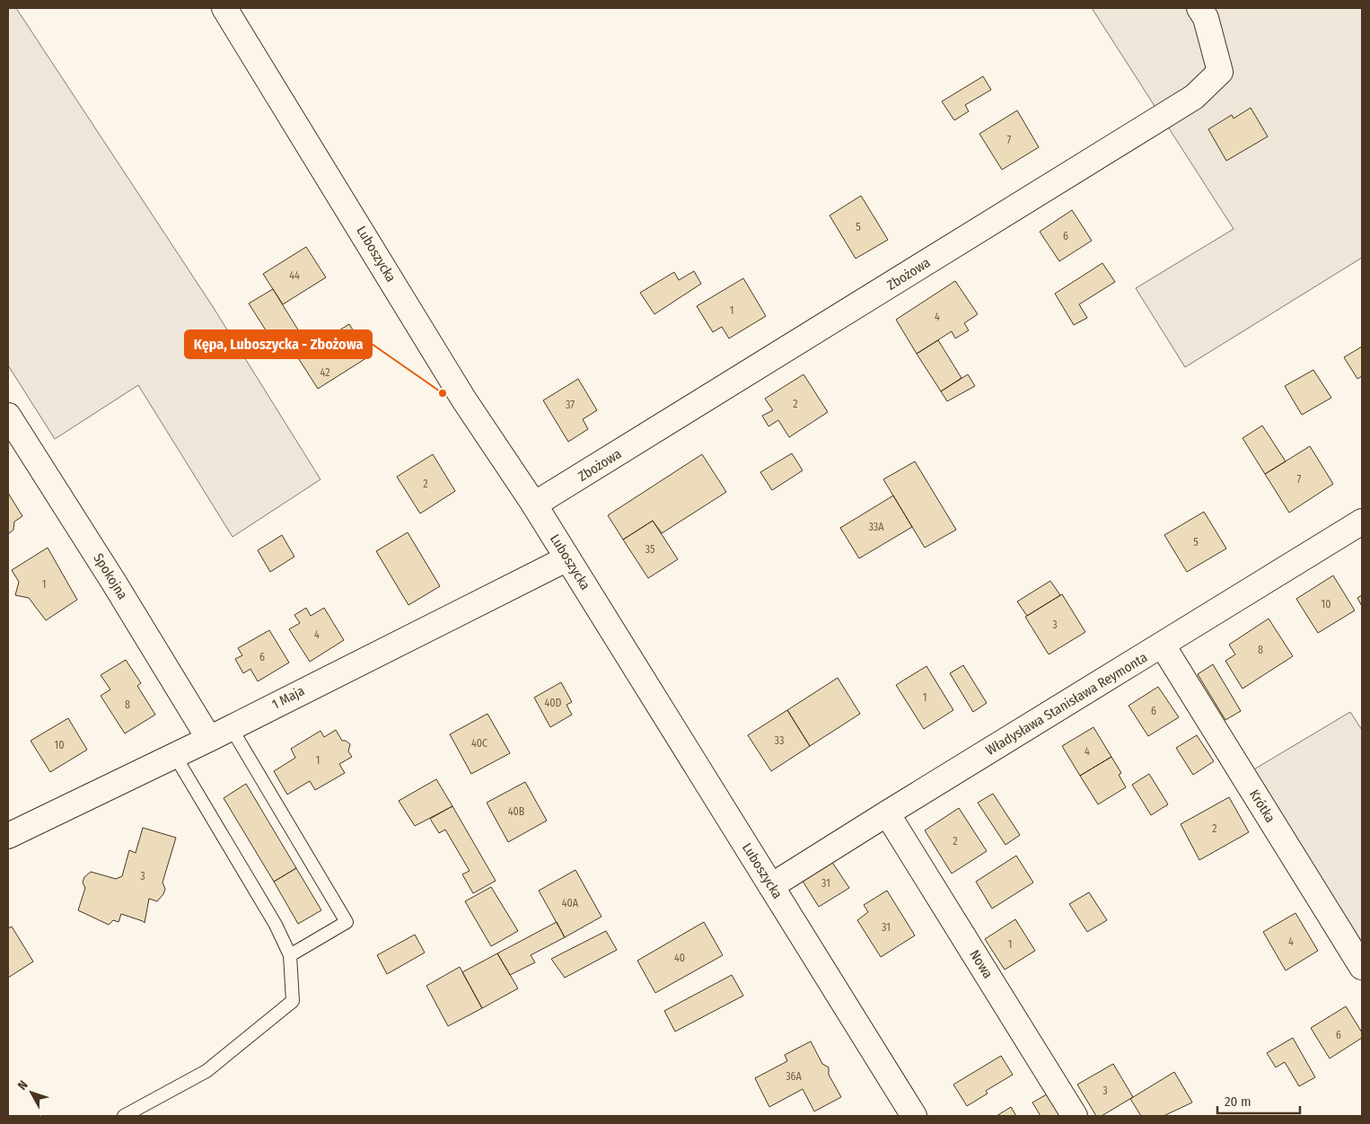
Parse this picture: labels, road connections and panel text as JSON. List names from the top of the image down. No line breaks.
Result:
{"streets":{"street":["Luboszycka","Zbożowa","Spokojna","1 Maja","Władysława Stanisława Reymonta","Krótka","Nowa"]},"crossings":[["Luboszycka","Zbożowa"],["Luboszycka","1 Maja"],["Luboszycka","Władysława Stanisława Reymonta"],["Spokojna","1 Maja"],["Władysława Stanisława Reymonta","Krótka"],["Władysława Stanisława Reymonta","Nowa"]],"places":["Kępa, Luboszycka - Zbożowa"],"house_numbers":["7","5","6","44","1","4","42","2","37","7","2","33A","5","35","1","10","3","4","8","6","1","40D","8","6","33","40C","10","4","1","40B","2","2","3","31","40A","31","4","1","40","6","36A","3"],"scale_bar":"20 m","north":"top left"}
